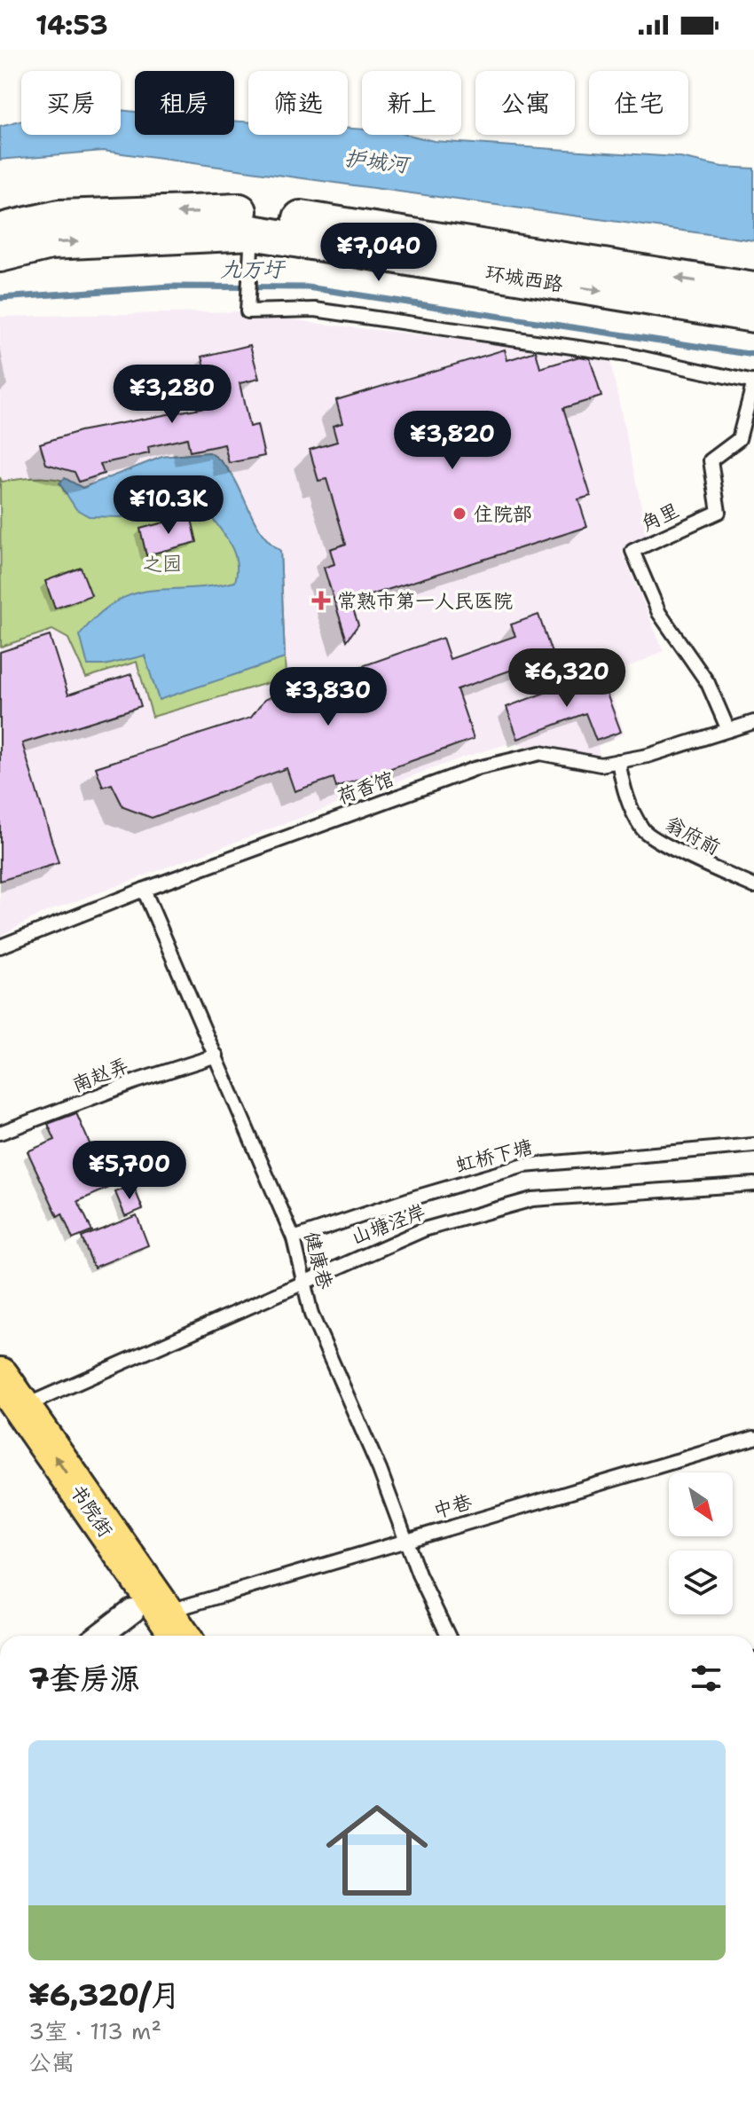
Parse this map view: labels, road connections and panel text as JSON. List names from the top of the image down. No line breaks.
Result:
{"streets":{"main road":["环城西路","书院街"],"lane":["角里","荷香馆","翁府前","南赵弄","虹桥下塘","山塘泾岸","健康巷","中巷"]},"crossings":[["角里","荷香馆"],["荷香馆","翁府前"],["荷香馆","健康巷"],["南赵弄","健康巷"],["虹桥下塘","健康巷"],["山塘泾岸","健康巷"],["山塘泾岸","书院街"],["健康巷","中巷"],["中巷","书院街"]],"water":["护城河","九万圩"],"parks":["之园"],"places":{"other":["住院部"],"health":["常熟市第一人民医院"]},"north":"bottom right","page":{"status":"14:53","chip":["买房","租房","筛选","新上","公寓","住宅"],"price":["¥7,040","¥3,280","¥3,820","¥10.3K","¥6,320","¥3,830","¥5,700"],"heading":"7套房源","list":[{"name":"¥6,320/月","note":"3室 · 113 m² · 公寓"}]}}
